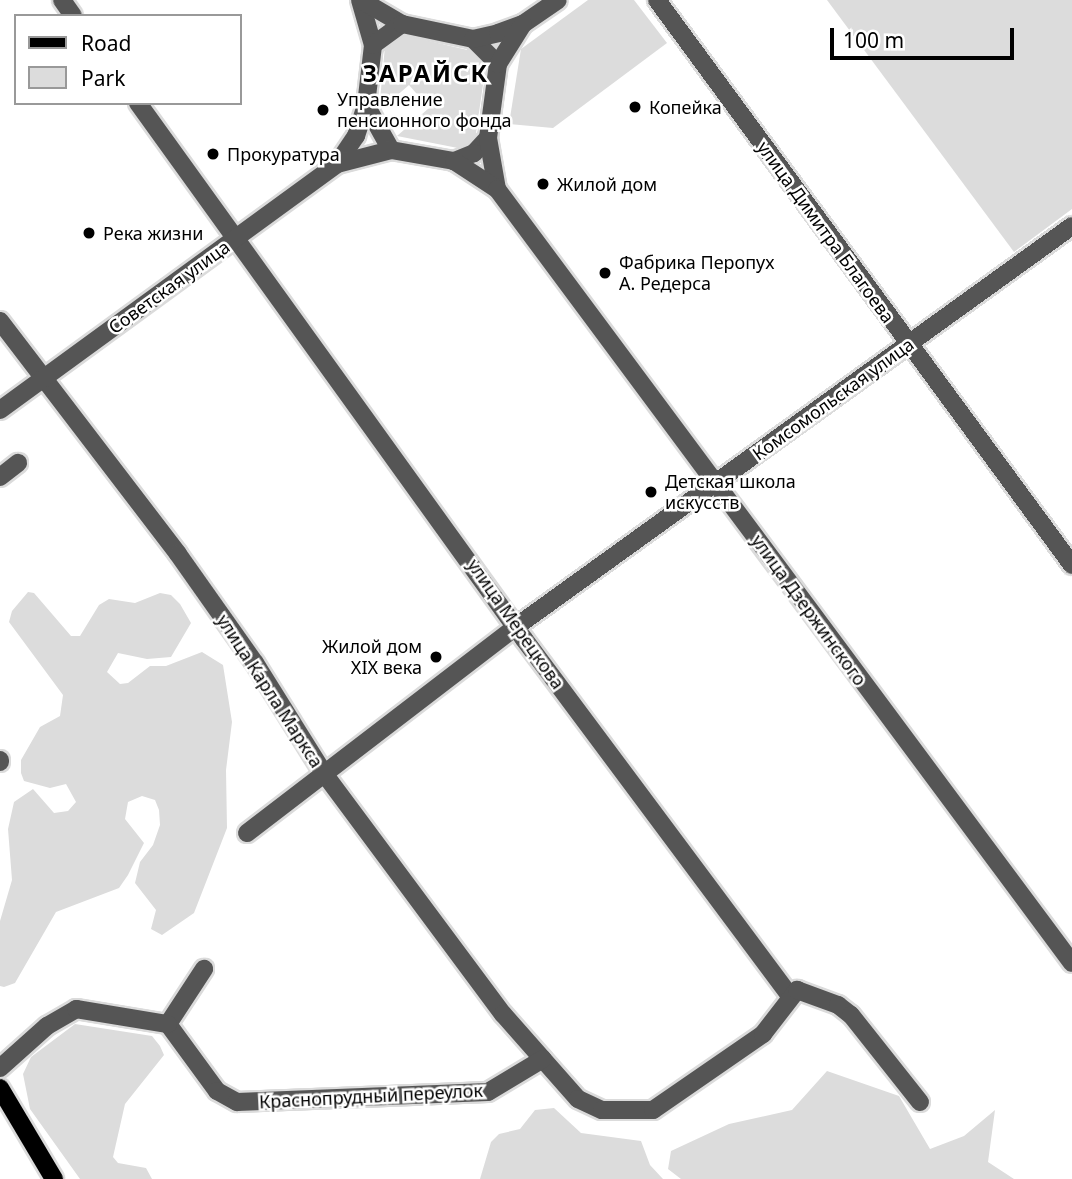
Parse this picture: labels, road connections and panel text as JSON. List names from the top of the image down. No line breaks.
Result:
{"streets":{"street":["улица Димитра Благоева","Советская улица","Комсомольская улица","улица Дзержинского","улица Мерецкова","улица Карла Маркса","Краснопрудный переулок"]},"crossings":[["улица Димитра Благоева","Комсомольская улица"],["Советская улица","улица Дзержинского"],["Советская улица","улица Мерецкова"],["Советская улица","улица Карла Маркса"],["Комсомольская улица","улица Дзержинского"],["Комсомольская улица","улица Мерецкова"],["Комсомольская улица","улица Карла Маркса"],["улица Карла Маркса","Краснопрудный переулок"]],"districts":["ЗАРАЙСК"],"places":["Копейка","Управление пенсионного фонда","Прокуратура","Жилой дом","Река жизни","Фабрика Перопух А. Редерса","Детская школа искусств","Жилой дом XIX века"],"legend":["Road","Park"],"scale_bar":"100 m"}
